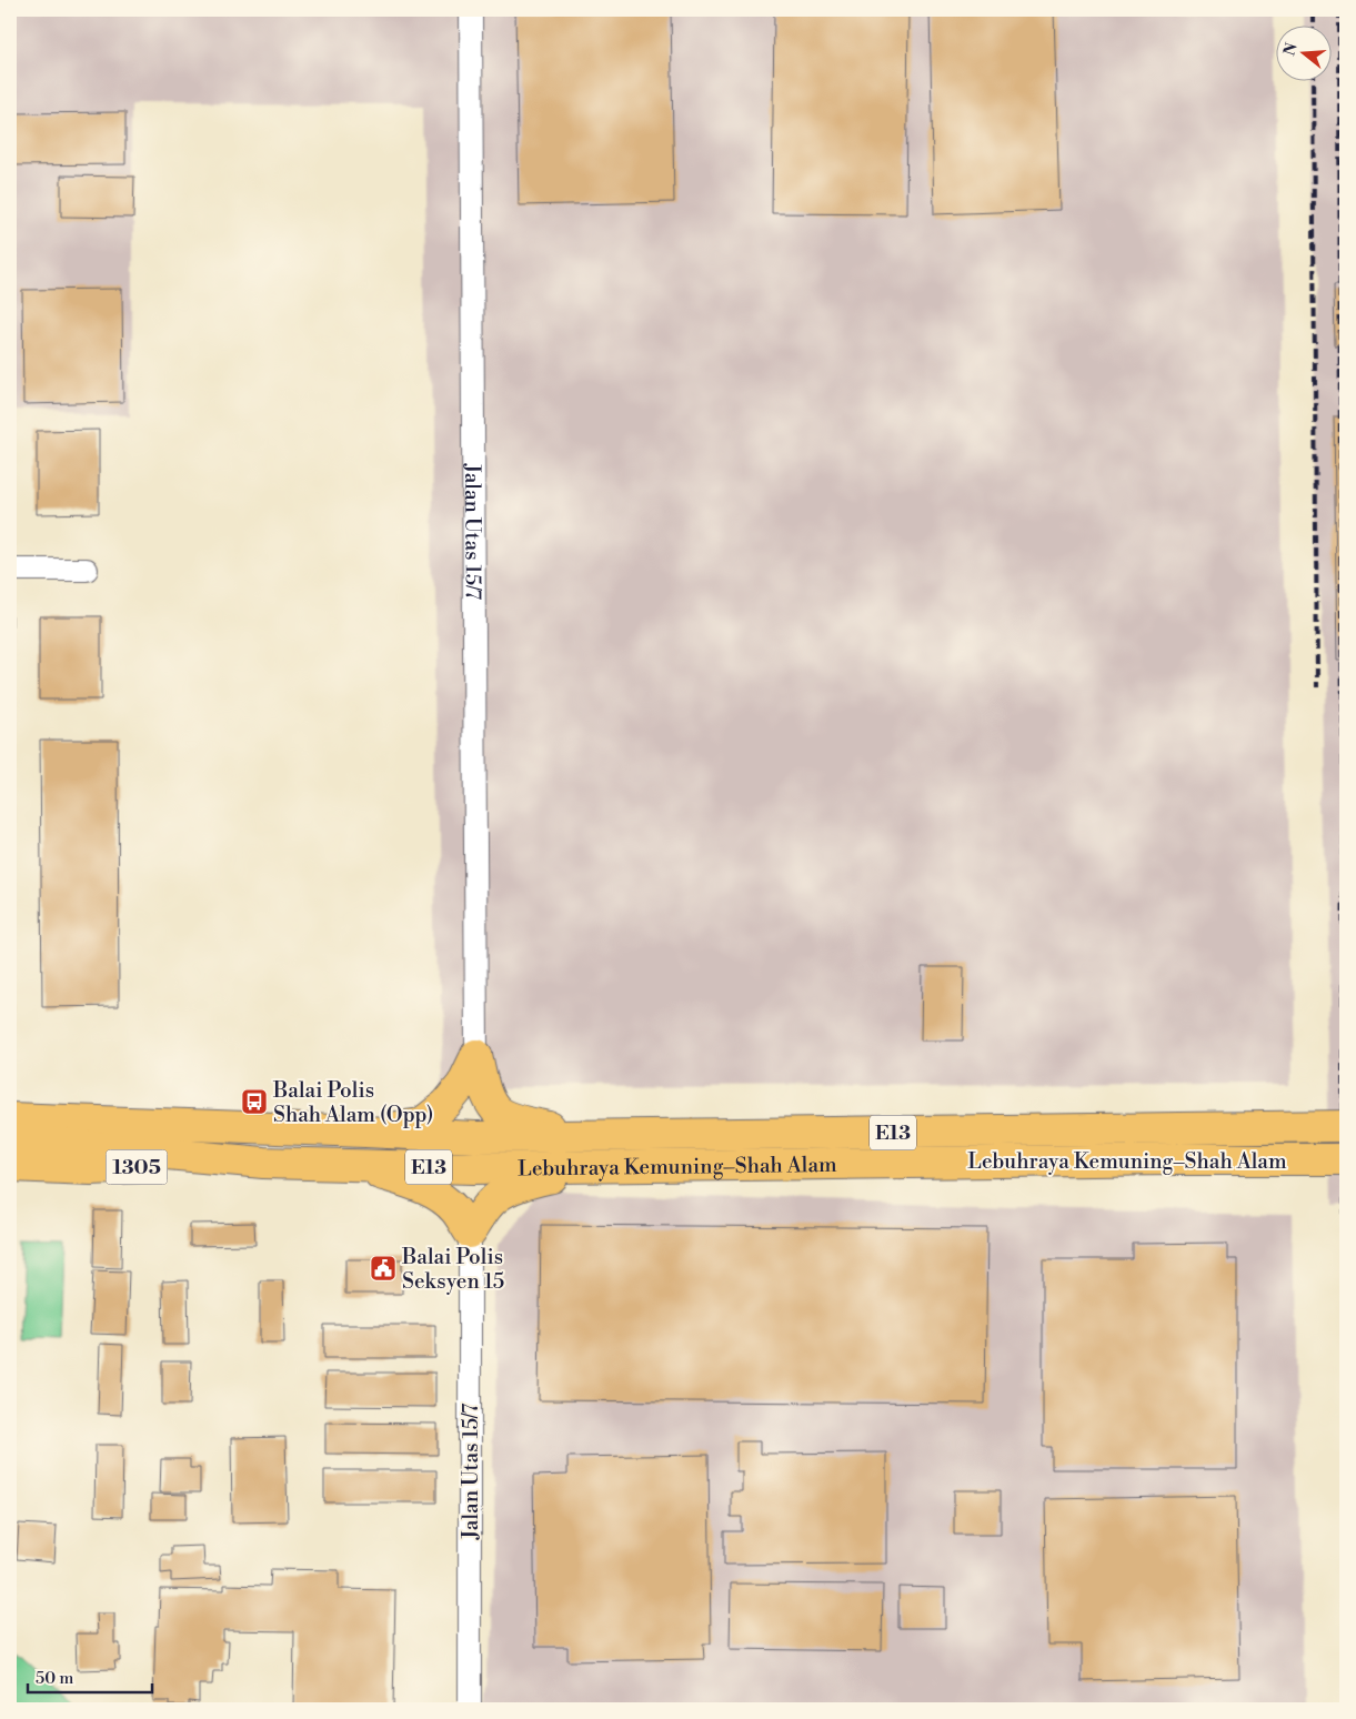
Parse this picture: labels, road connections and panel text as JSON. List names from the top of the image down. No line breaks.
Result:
{"streets":{"highway":["E13","Lebuhraya Kemuning–Shah Alam","1305"],"street":["Jalan Utas 15/7"]},"crossings":[["Lebuhraya Kemuning–Shah Alam","1305"]],"places":{"bus stop":["Balai Polis Shah Alam (Opp)"],"public building":["Balai Polis Seksyen 15"]},"scale_bar":"50 m","north":"left"}
